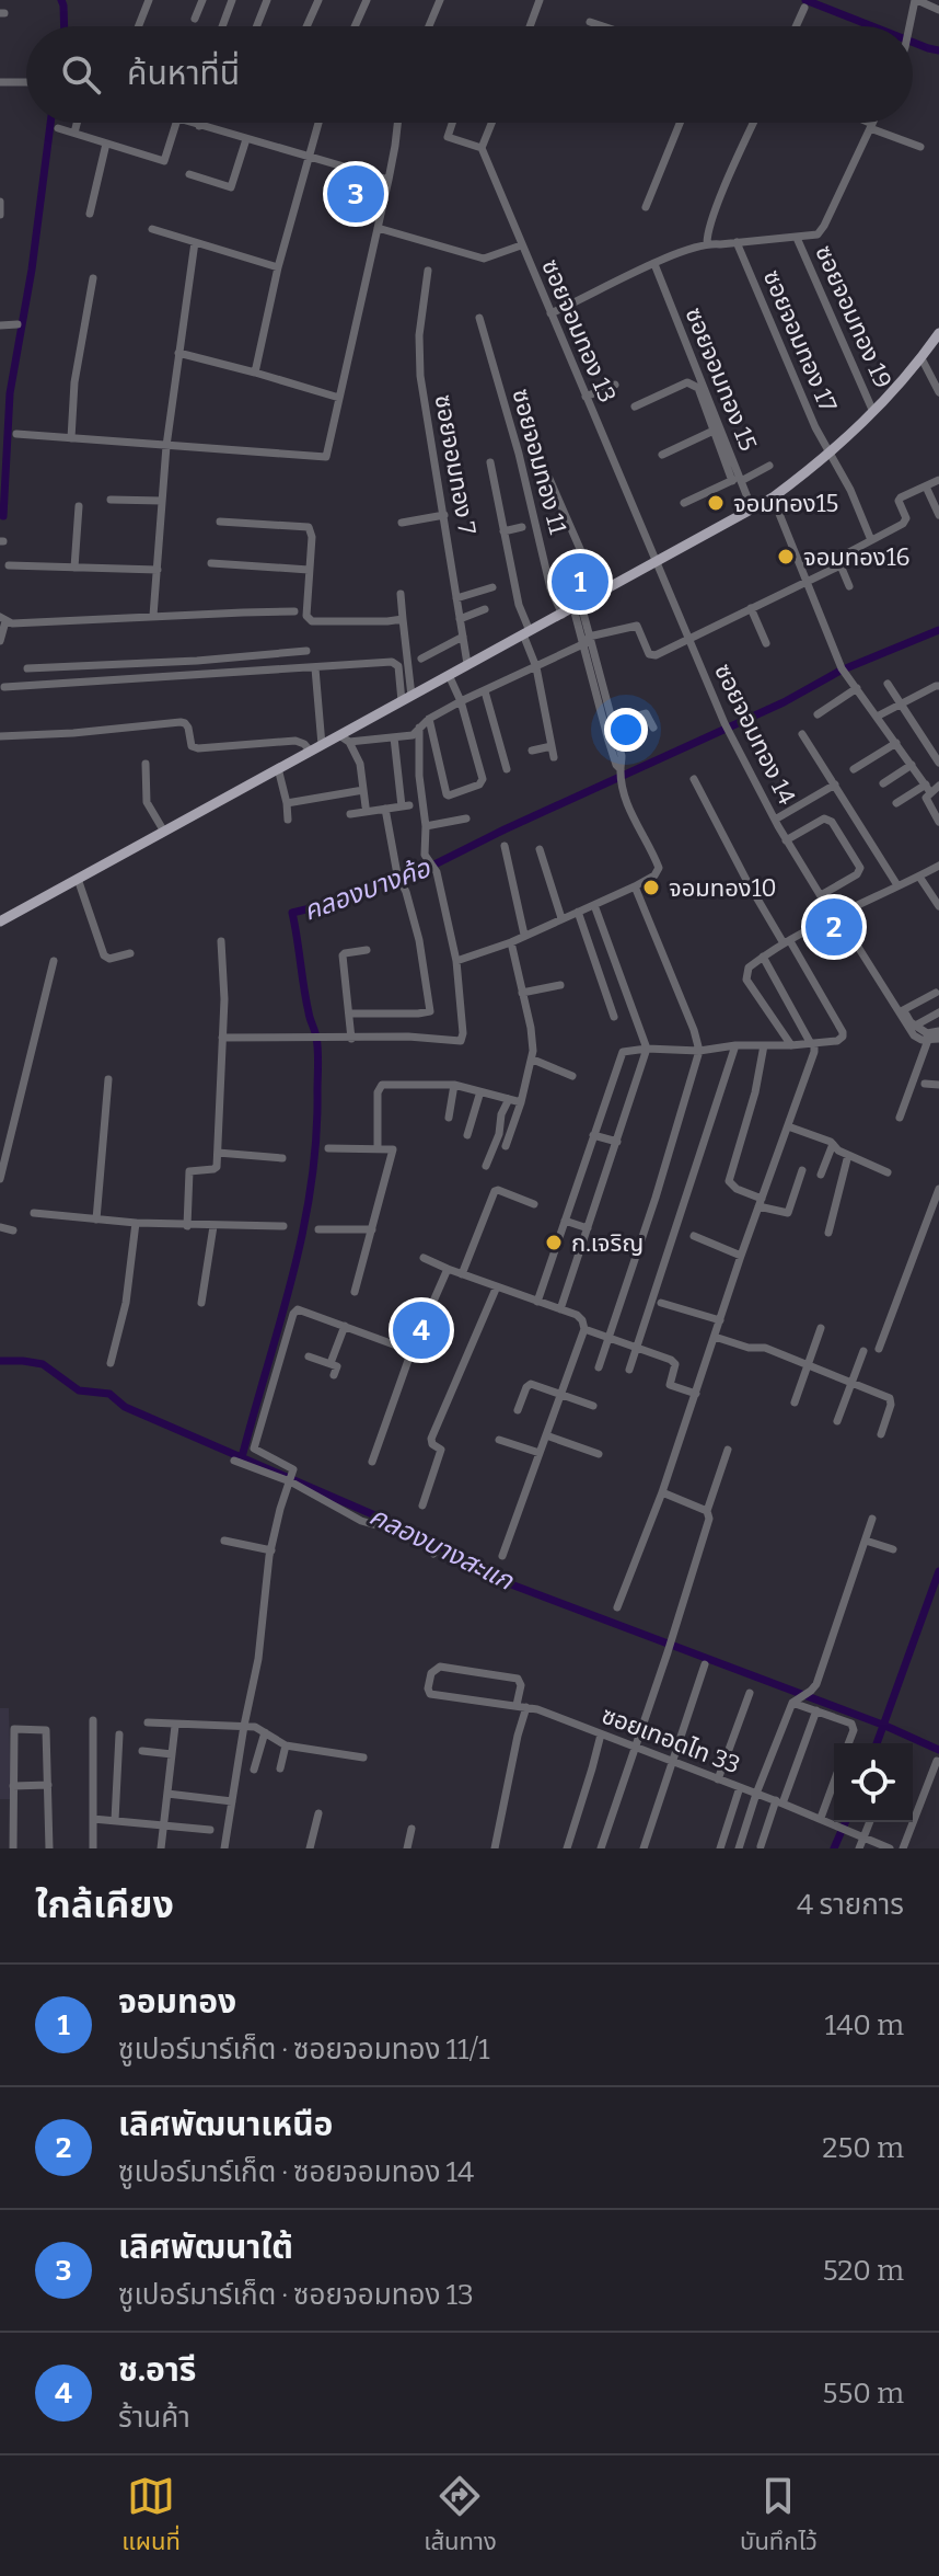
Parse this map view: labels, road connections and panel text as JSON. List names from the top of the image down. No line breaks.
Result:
{"streets":{"street":["ซอยจอมทอง 19","ซอยจอมทอง 13","ซอยจอมทอง 17","ซอยจอมทอง 15","ซอยจอมทอง 11","ซอยจอมทอง 7","ซอยจอมทอง 14","ซอยเทอดไท 33"]},"crossings":[["ซอยจอมทอง 13","ซอยจอมทอง 14"]],"water":["คลองบางค้อ","คลองบางสะแก"],"places":["จอมทอง15","จอมทอง16","จอมทอง10","ก.เจริญ"],"page":{"search":"ค้นหาที่นี่","pins":["3","1","2","4"],"heading":["ใกล้เคียง","4 รายการ"],"list":[{"mark":"1","name":"จอมทอง","note":"ซูเปอร์มาร์เก็ต · ซอยจอมทอง 11/1","value":"140 m"},{"mark":"2","name":"เลิศพัฒนาเหนือ","note":"ซูเปอร์มาร์เก็ต · ซอยจอมทอง 14","value":"250 m"},{"mark":"3","name":"เลิศพัฒนาใต้","note":"ซูเปอร์มาร์เก็ต · ซอยจอมทอง 13","value":"520 m"},{"mark":"4","name":"ช.อารี","note":"ร้านค้า","value":"550 m"}],"nav":["แผนที่","เส้นทาง","บันทึกไว้"]}}
